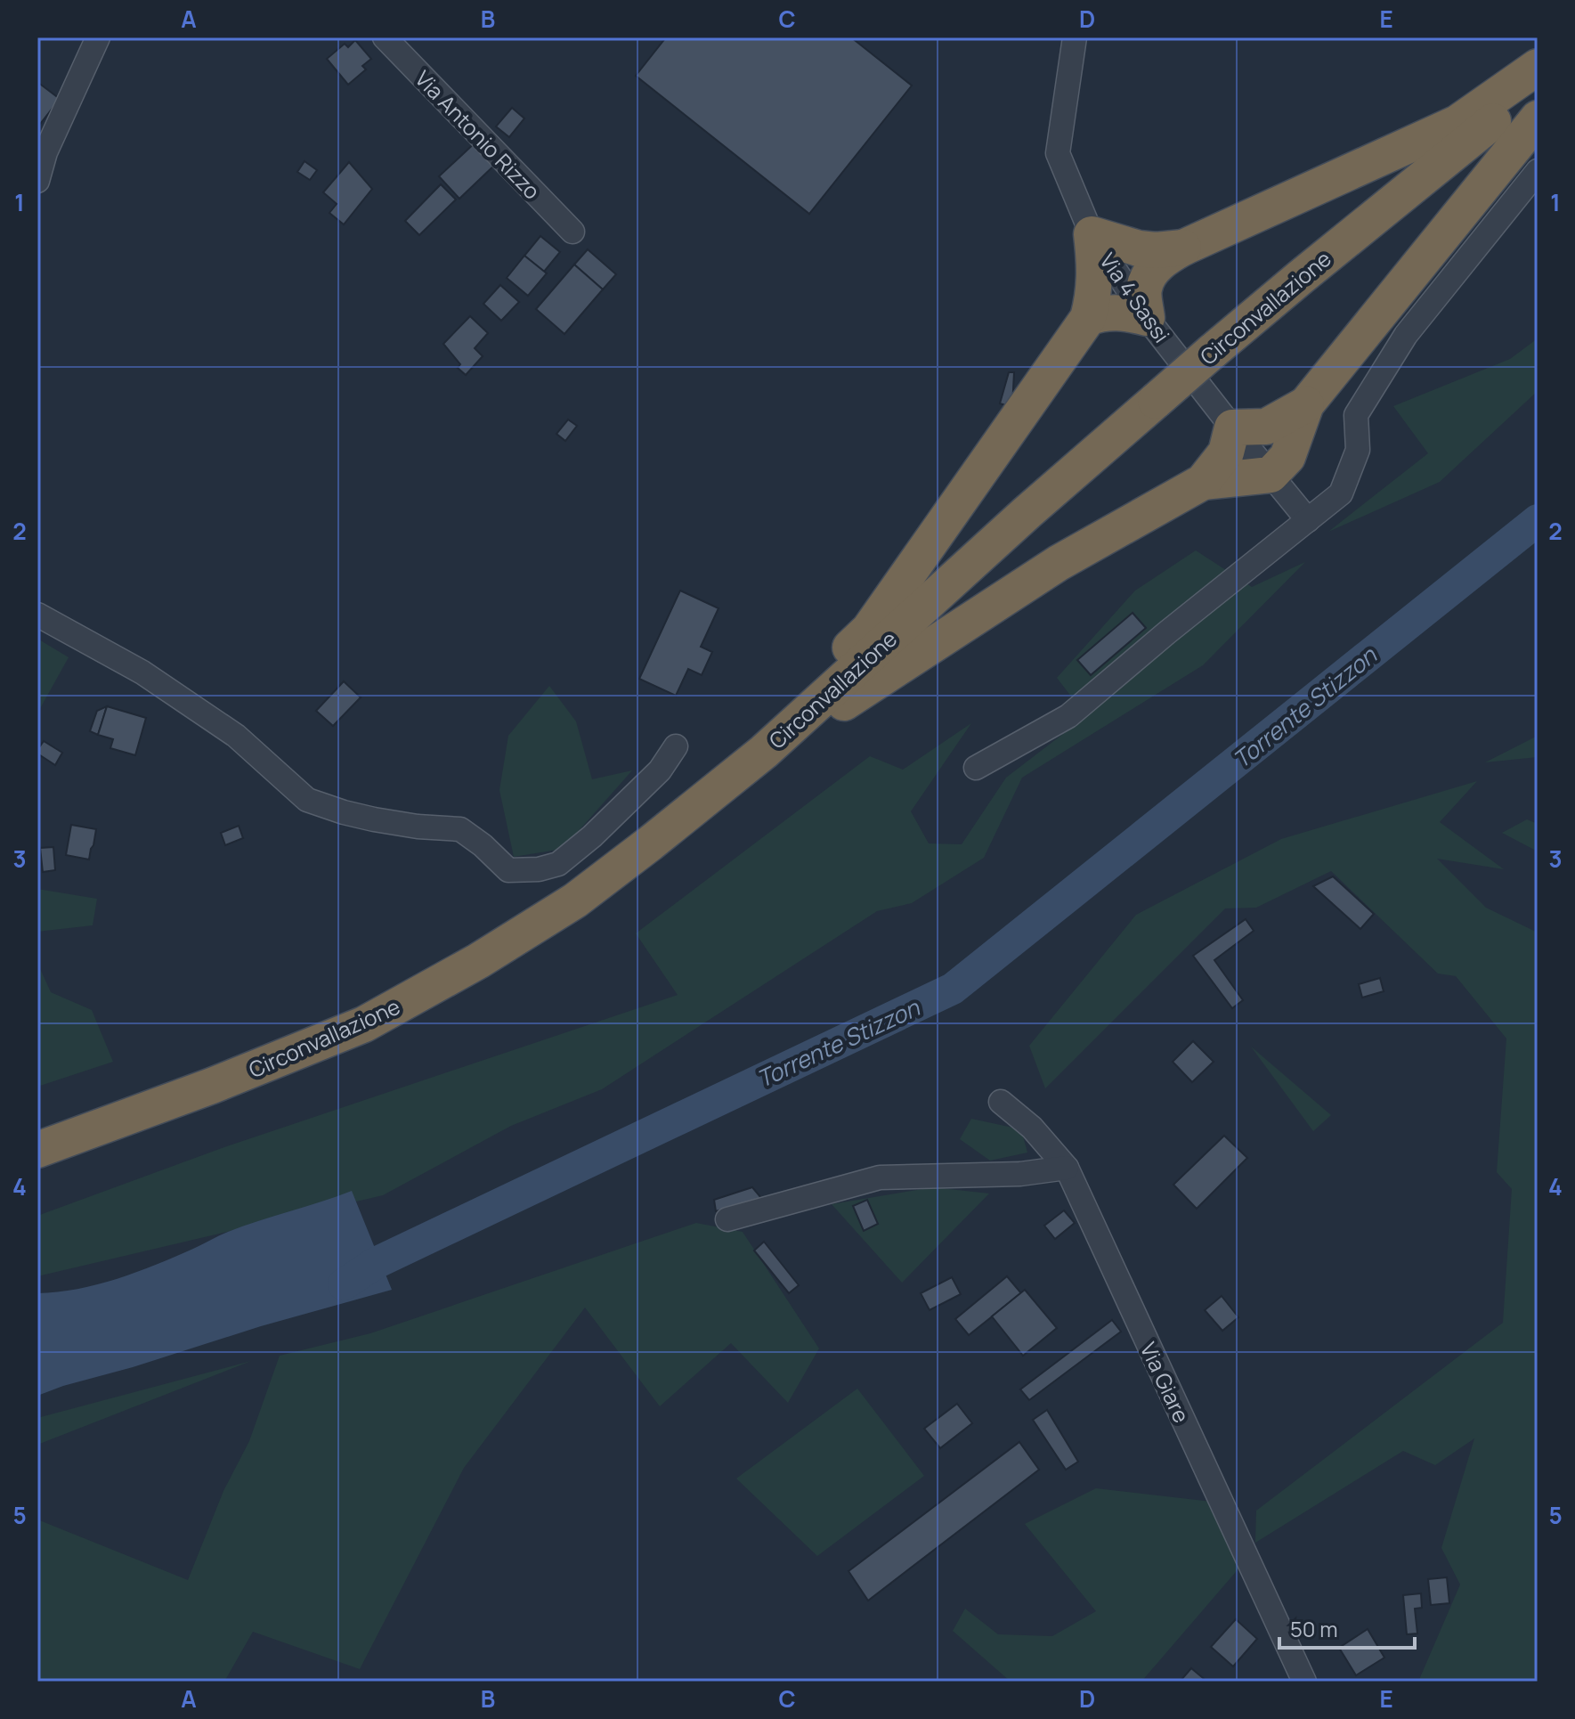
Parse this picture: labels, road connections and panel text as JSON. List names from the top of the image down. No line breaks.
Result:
{"streets":{"highway":["Circonvallazione"],"street":["Via Antonio Rizzo","Via 4 Sassi","Via Giare"]},"water":["Torrente Stizzon"],"scale_bar":"50 m","grid":{"columns":["A","B","C","D","E"],"rows":["1","2","3","4","5"]}}
